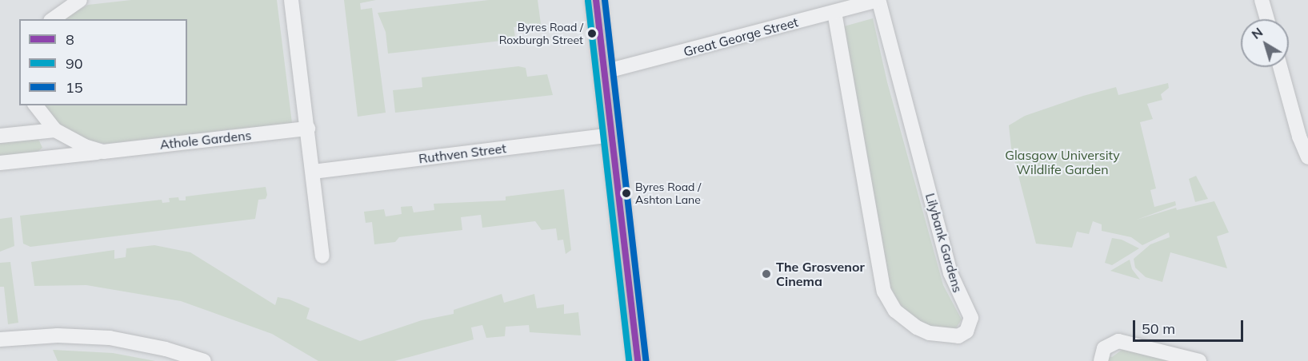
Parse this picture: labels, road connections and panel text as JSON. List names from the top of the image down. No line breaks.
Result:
{"streets":{"street":["Great George Street","Athole Gardens","Ruthven Street","Lilybank Gardens"]},"crossings":[["Great George Street","Lilybank Gardens"]],"parks":["Glasgow University Wildlife Garden"],"places":["Byres Road / Roxburgh Street","Byres Road / Ashton Lane","The Grosvenor Cinema"],"lines":["transit line 8","transit line 15","transit line 90"],"legend":["8","90","15"],"scale_bar":"50 m","north":"top left"}
